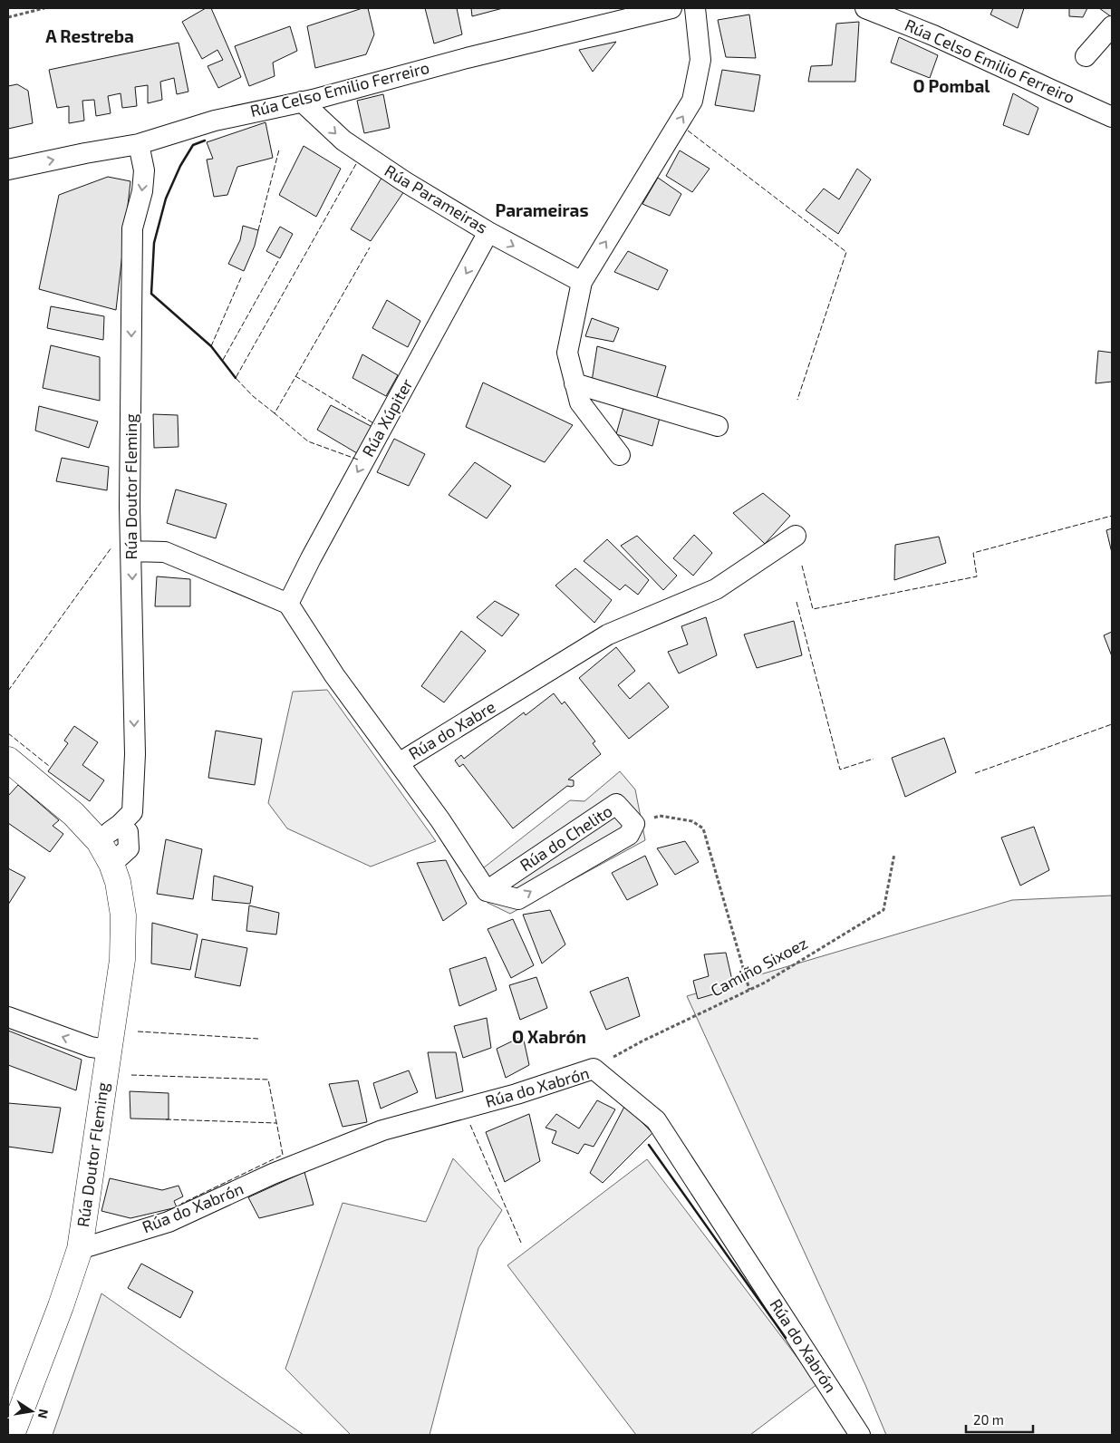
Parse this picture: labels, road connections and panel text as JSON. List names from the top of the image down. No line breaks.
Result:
{"streets":{"main road":["Rúa Doutor Fleming"],"street":["Rúa Celso Emilio Ferreiro","Rúa Parameiras","Rúa Xúpiter","Rúa do Xabre","Rúa do Chelito","Rúa do Xabrón"],"path":["Camiño Sixoez"]},"crossings":[["Rúa Celso Emilio Ferreiro","Rúa Parameiras"],["Rúa Celso Emilio Ferreiro","Rúa Doutor Fleming"],["Rúa Parameiras","Rúa Xúpiter"],["Rúa Xúpiter","Rúa do Xabre"],["Rúa Doutor Fleming","Rúa do Xabrón"],["Camiño Sixoez","Rúa do Xabrón"]],"one_way":["Rúa Parameiras","Rúa Xúpiter","Rúa Doutor Fleming","Rúa do Chelito"],"districts":["A Restreba","O Pombal","Parameiras","O Xabrón"],"scale_bar":"20 m","north":"right"}
